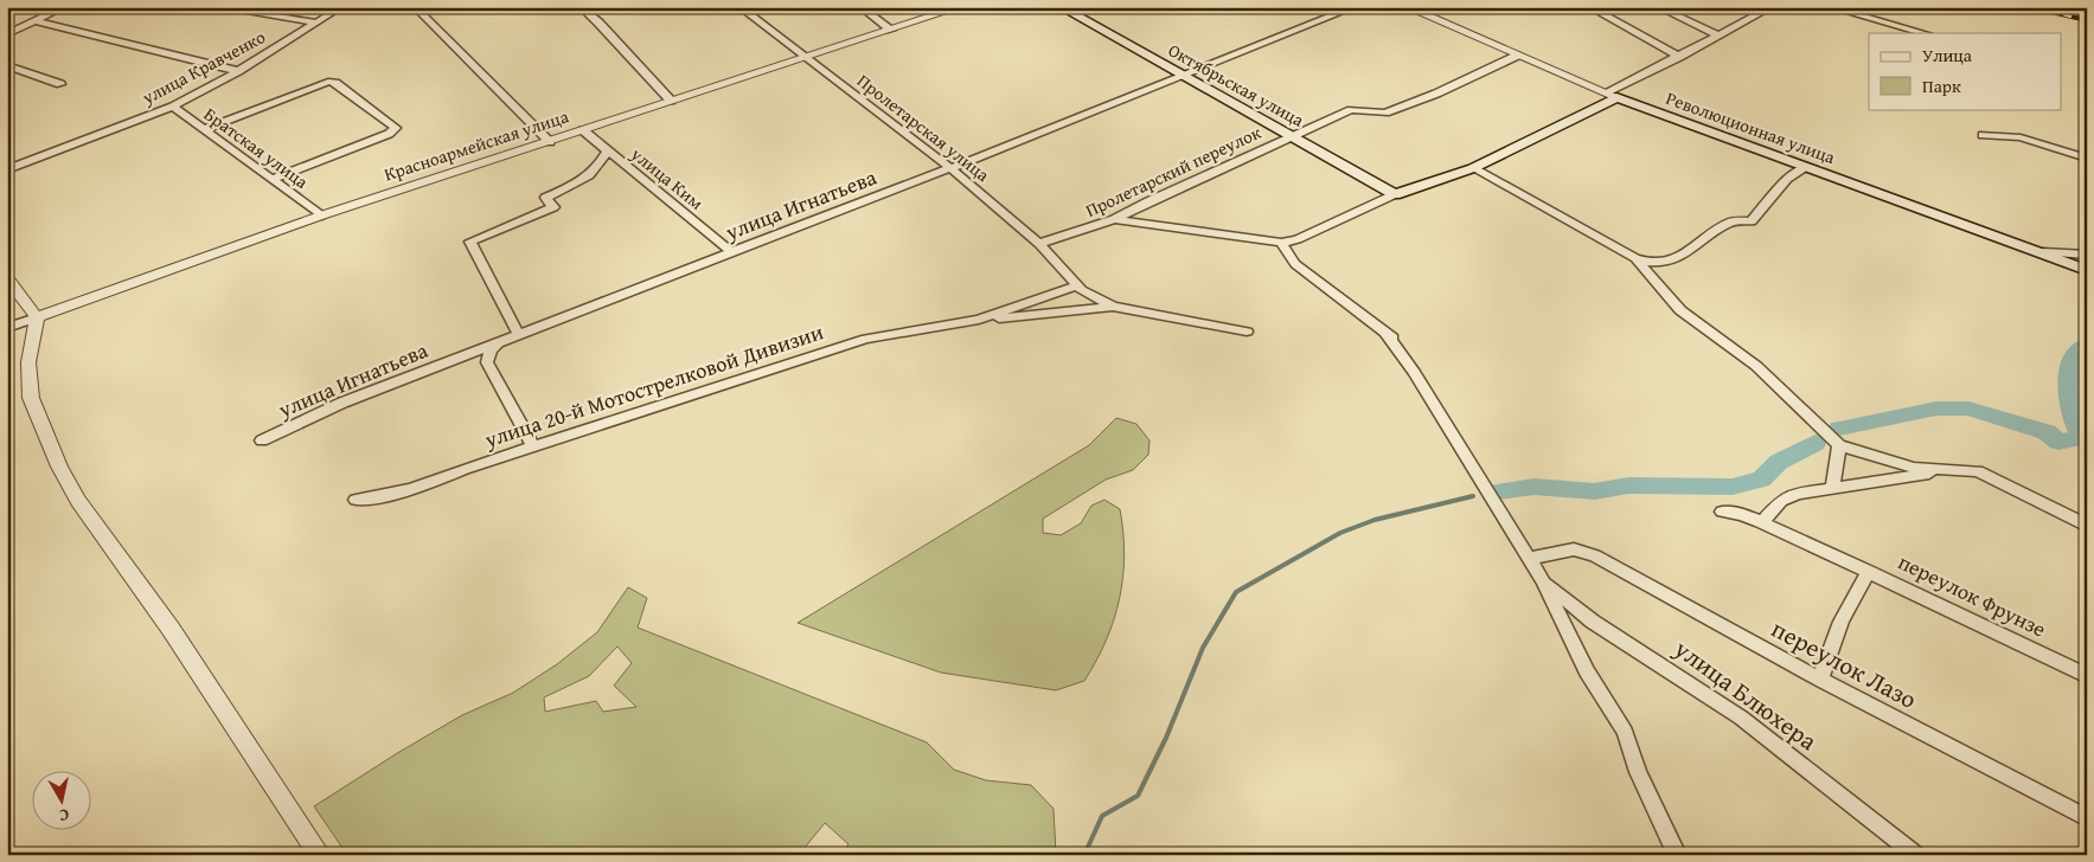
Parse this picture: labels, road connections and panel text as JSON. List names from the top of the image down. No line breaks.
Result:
{"streets":{"main road":["Октябрьская улица","Революционная улица"],"street":["улица Кравченко","Пролетарская улица","Красноармейская улица","Братская улица","Пролетарский переулок","улица Ким","улица Игнатьева","улица 20-й Мотострелковой Дивизии","переулок Фрунзе","переулок Лазо","улица Блюхера"]},"crossings":[["улица Кравченко","Братская улица"],["Октябрьская улица","Пролетарский переулок"],["Октябрьская улица","улица Игнатьева"],["Пролетарская улица","Красноармейская улица"],["Пролетарская улица","Пролетарский переулок"],["Пролетарская улица","улица Игнатьева"],["Пролетарская улица","улица 20-й Мотострелковой Дивизии"],["Революционная улица","Пролетарский переулок"],["Красноармейская улица","Братская улица"],["Красноармейская улица","улица Ким"],["улица Ким","улица Игнатьева"],["переулок Фрунзе","переулок Лазо"]],"legend":["Улица","Парк"],"north":"bottom"}
